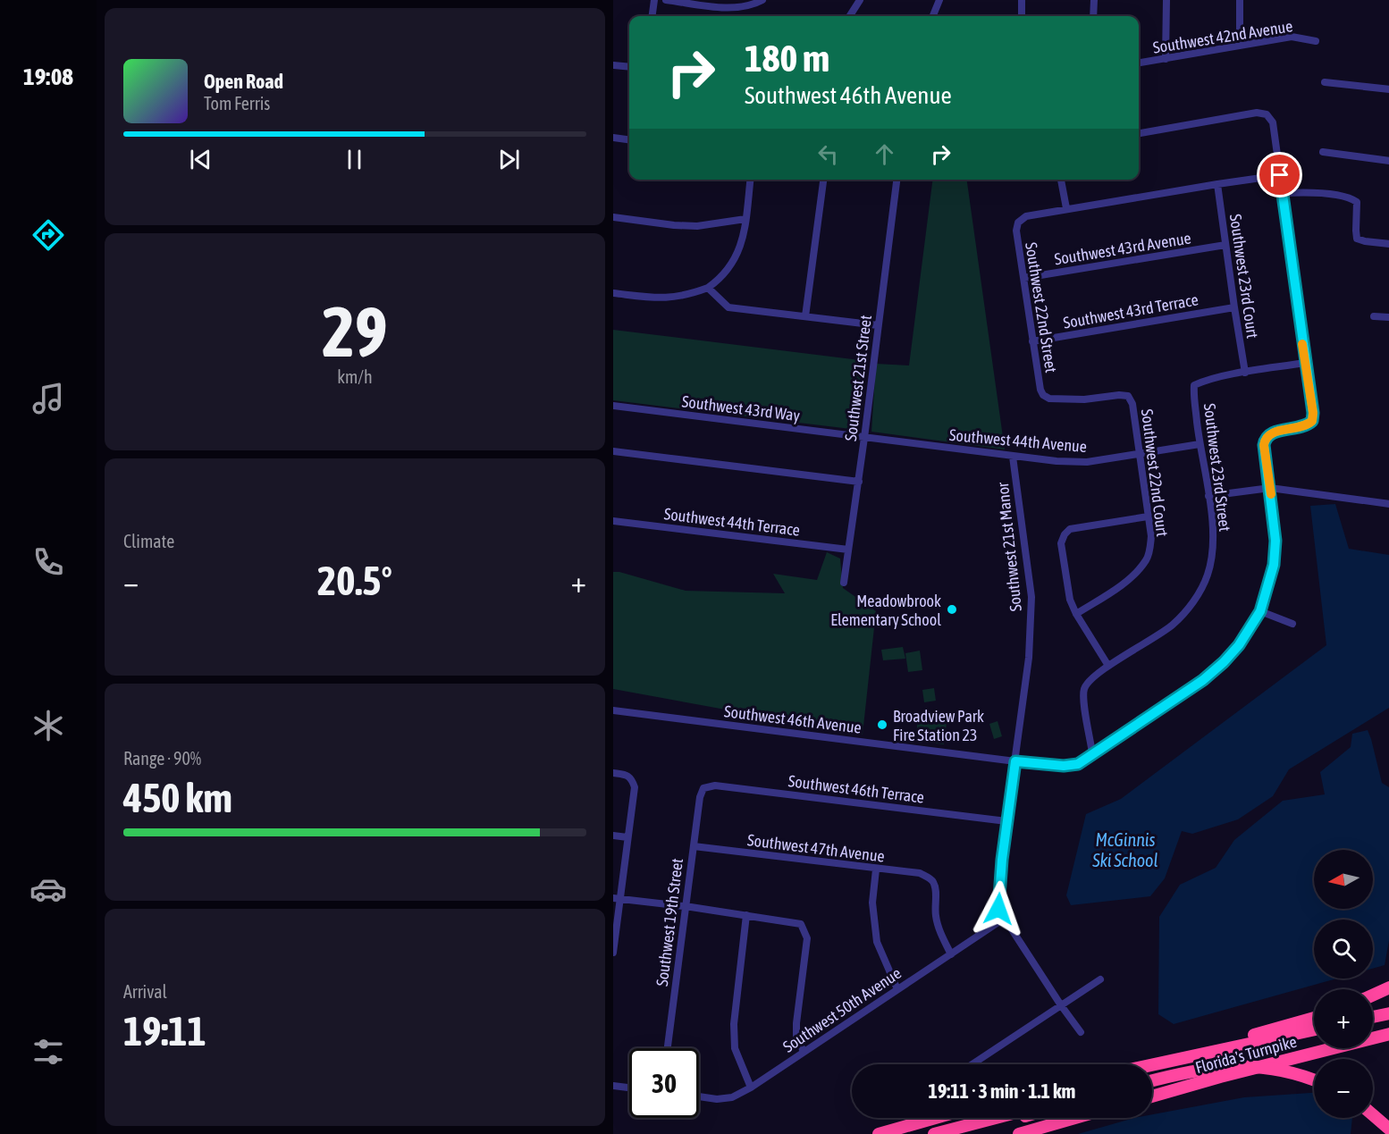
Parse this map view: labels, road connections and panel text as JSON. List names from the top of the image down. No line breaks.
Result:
{"streets":{"highway":["Florida's Turnpike"],"street":["Southwest 42nd Avenue","Southwest 43rd Avenue","Southwest 23rd Court","Southwest 22nd Street","Southwest 43rd Terrace","Southwest 21st Street","Southwest 43rd Way","Southwest 44th Avenue","Southwest 23rd Street","Southwest 22nd Court","Southwest 44th Terrace","Southwest 21st Manor","Southwest 46th Avenue","Southwest 46th Terrace","Southwest 47th Avenue","Southwest 19th Street","Southwest 50th Avenue"]},"crossings":[["Southwest 43rd Avenue","Southwest 23rd Court"],["Southwest 43rd Avenue","Southwest 22nd Street"],["Southwest 23rd Court","Southwest 43rd Terrace"],["Southwest 23rd Court","Southwest 23rd Street"],["Southwest 22nd Street","Southwest 43rd Terrace"],["Southwest 22nd Street","Southwest 22nd Court"],["Southwest 21st Street","Southwest 43rd Way"],["Southwest 21st Street","Southwest 44th Avenue"],["Southwest 21st Street","Southwest 44th Terrace"],["Southwest 43rd Way","Southwest 44th Avenue"],["Southwest 44th Avenue","Southwest 23rd Street"],["Southwest 44th Avenue","Southwest 22nd Court"],["Southwest 44th Avenue","Southwest 21st Manor"],["Southwest 21st Manor","Southwest 46th Avenue"],["Southwest 21st Manor","Southwest 46th Terrace"],["Southwest 21st Manor","Southwest 50th Avenue"],["Southwest 46th Terrace","Southwest 19th Street"],["Southwest 47th Avenue","Southwest 19th Street"],["Southwest 47th Avenue","Southwest 50th Avenue"]],"water":["McGinnis Ski School"],"places":["Meadowbrook Elementary School","Broadview Park Fire Station 23"],"north":"left","page":{"tabs":"19:08","turn":["180 m","Southwest 46th Avenue"],"song":["Open Road","Tom Ferris"],"tile":[["29","km/h"],"Climate",["Range · 90%","450 km"],["Arrival","19:11"]],"heat":["−","20.5°","+"],"map_buttons":["+","−"],"limit":"30","trip":"19:11 · 3 min · 1.1 km"}}
